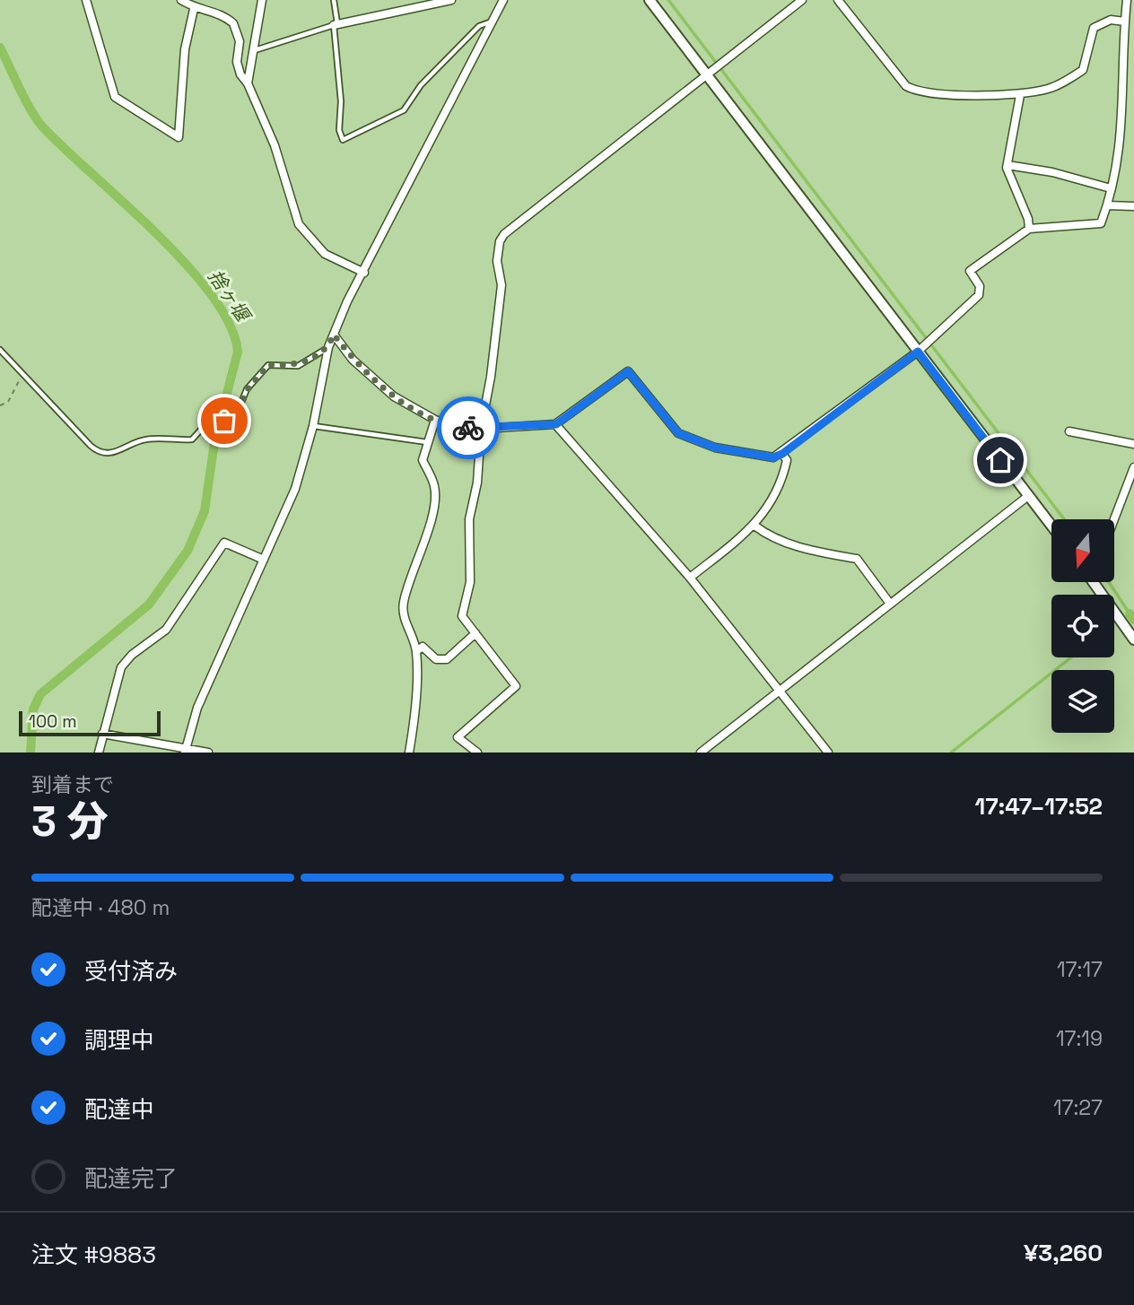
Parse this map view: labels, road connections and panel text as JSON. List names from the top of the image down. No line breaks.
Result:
{"water":["捨ヶ堰"],"scale_bar":"100 m","north":"bottom","page":{"scale":"100 m","heading":["3 分","到着まで","17:47–17:52"],"panel":["注文 #9883","¥3,260"],"bar":"配達中 · 480 m","list":[["受付済み","17:17"],["調理中","17:19"],["配達中","17:27"],"配達完了"]}}
